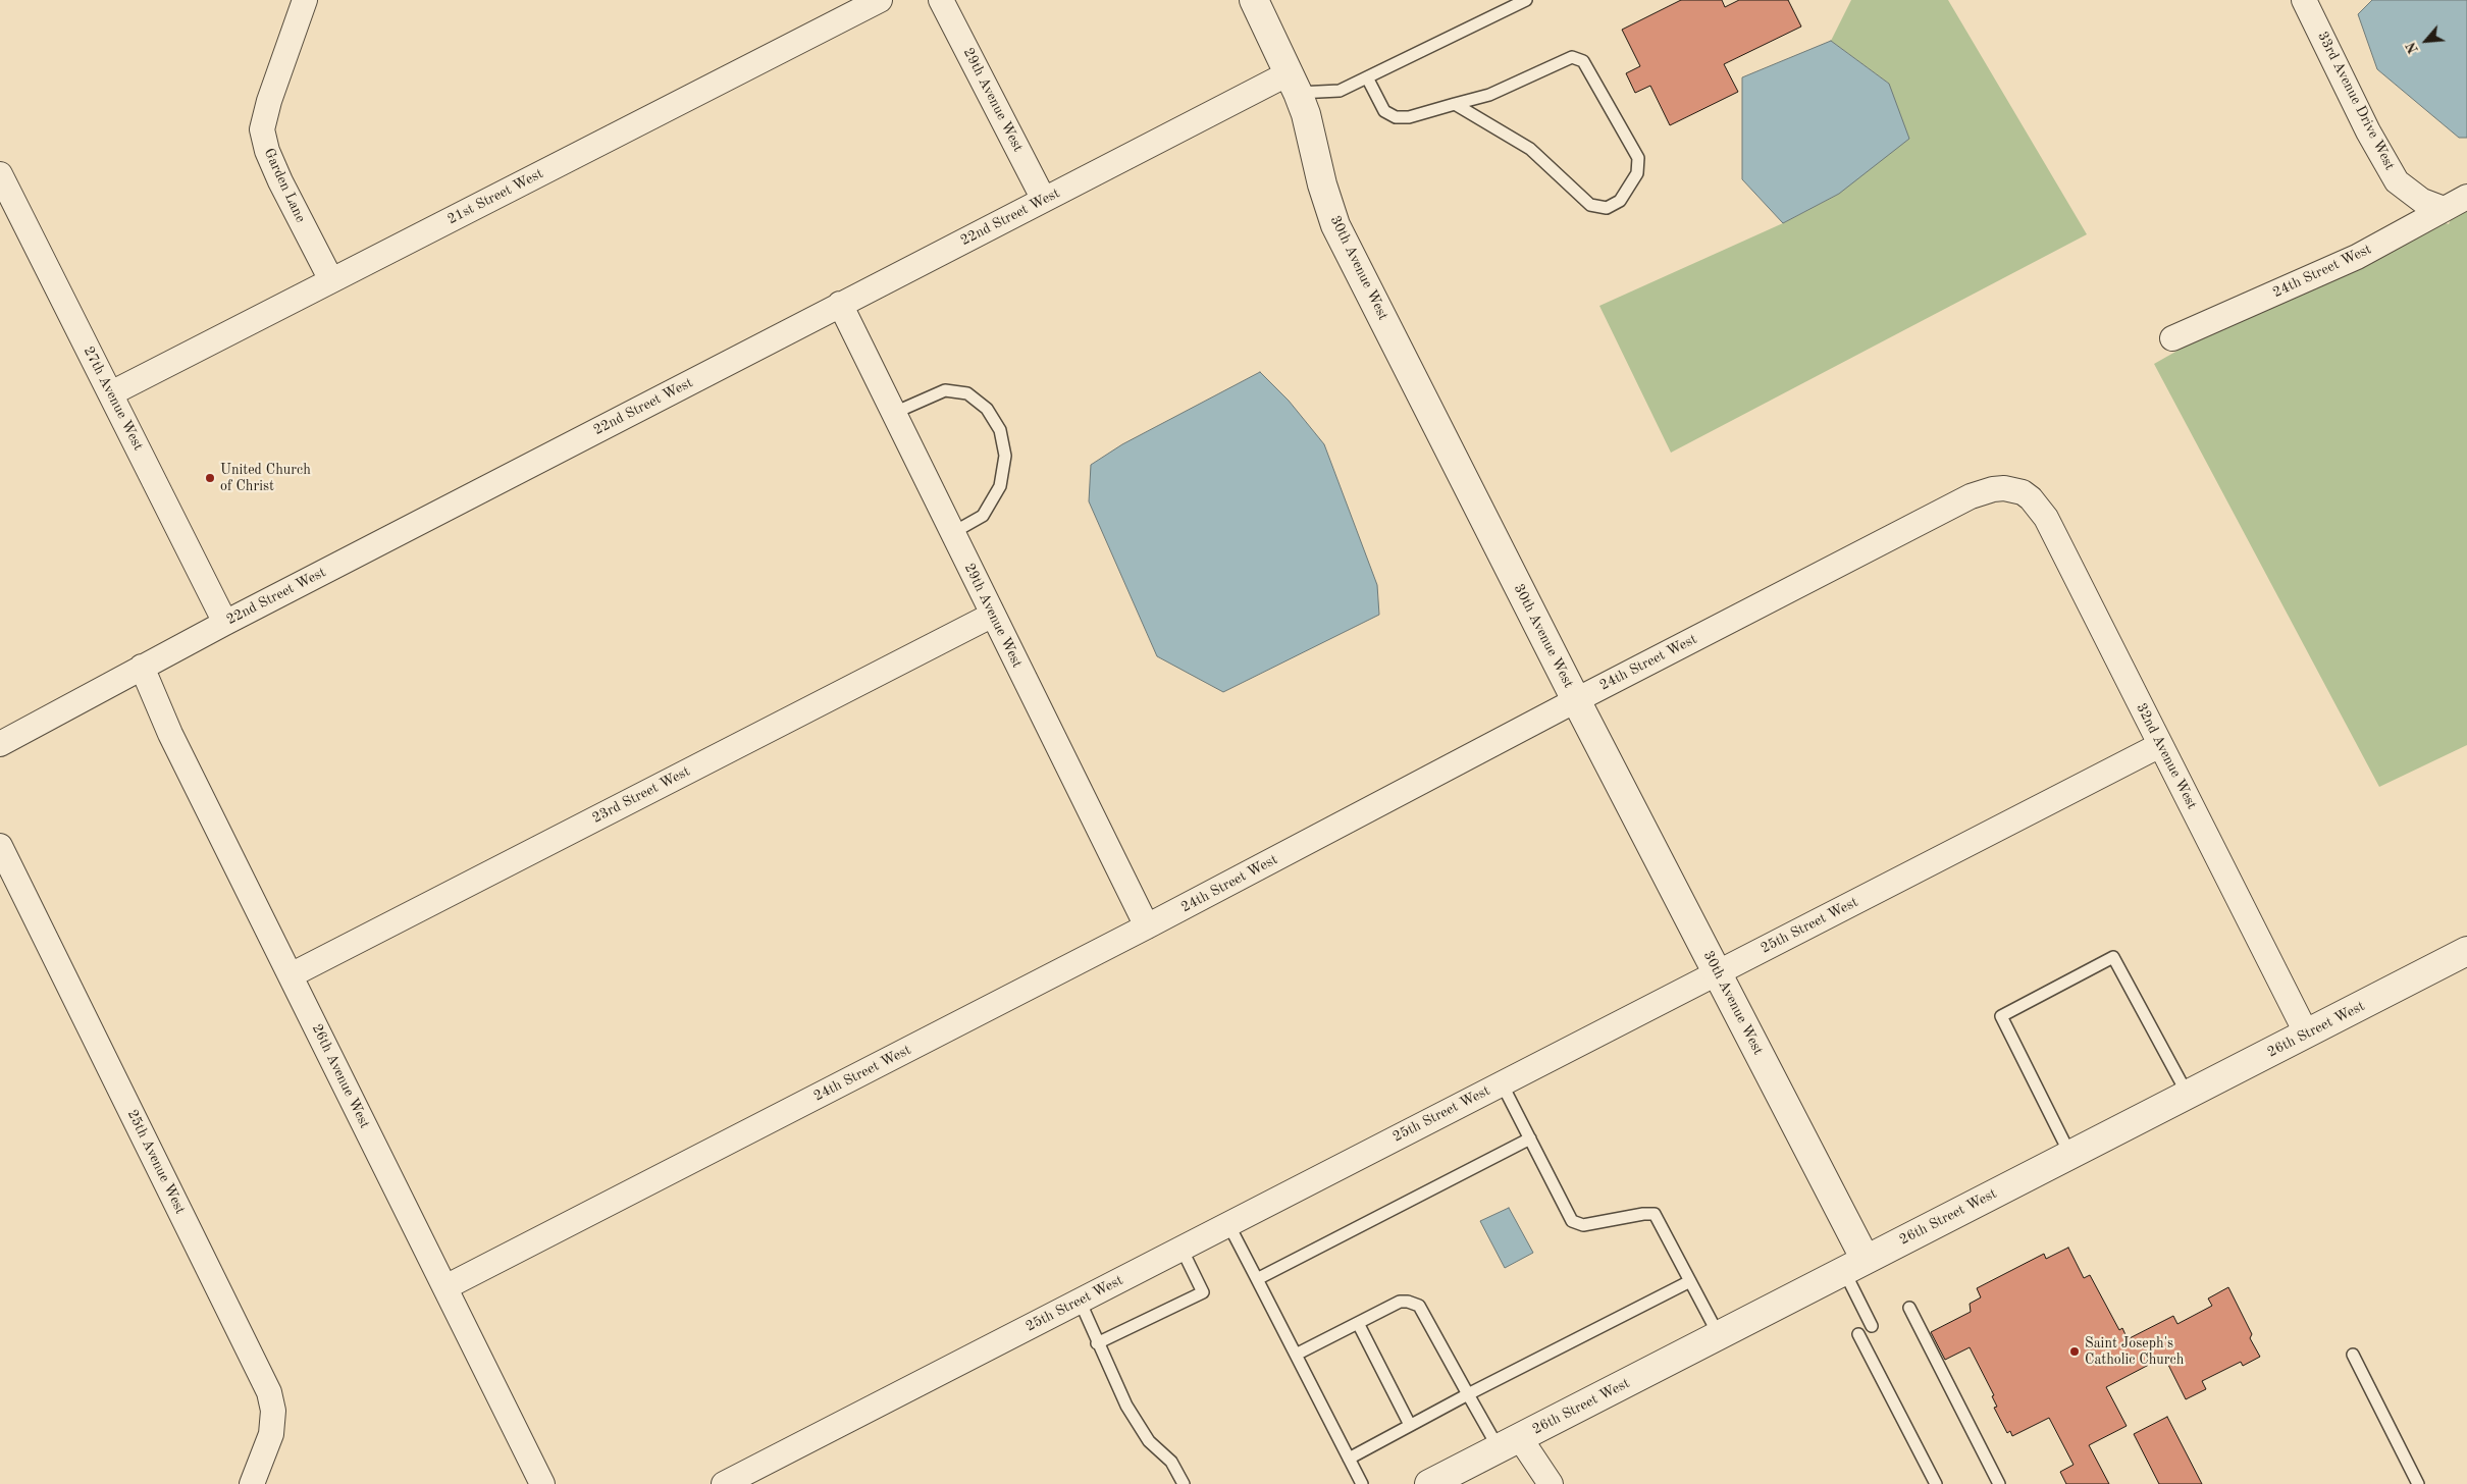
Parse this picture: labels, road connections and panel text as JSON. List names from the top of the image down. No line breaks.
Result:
{"streets":{"street":["29th Avenue West","33rd Avenue Drive West","Garden Lane","21st Street West","22nd Street West","30th Avenue West","24th Street West","27th Avenue West","32nd Avenue West","23rd Street West","25th Street West","26th Street West","26th Avenue West","25th Avenue West"]},"crossings":[["29th Avenue West","22nd Street West"],["29th Avenue West","24th Street West"],["29th Avenue West","23rd Street West"],["33rd Avenue Drive West","24th Street West"],["Garden Lane","21st Street West"],["21st Street West","27th Avenue West"],["22nd Street West","30th Avenue West"],["22nd Street West","27th Avenue West"],["22nd Street West","26th Avenue West"],["30th Avenue West","24th Street West"],["30th Avenue West","25th Street West"],["30th Avenue West","26th Street West"],["24th Street West","32nd Avenue West"],["24th Street West","26th Avenue West"],["32nd Avenue West","25th Street West"],["32nd Avenue West","26th Street West"],["23rd Street West","26th Avenue West"]],"places":["United Church of Christ","Saint Joseph's Catholic Church"],"north":"bottom left"}
